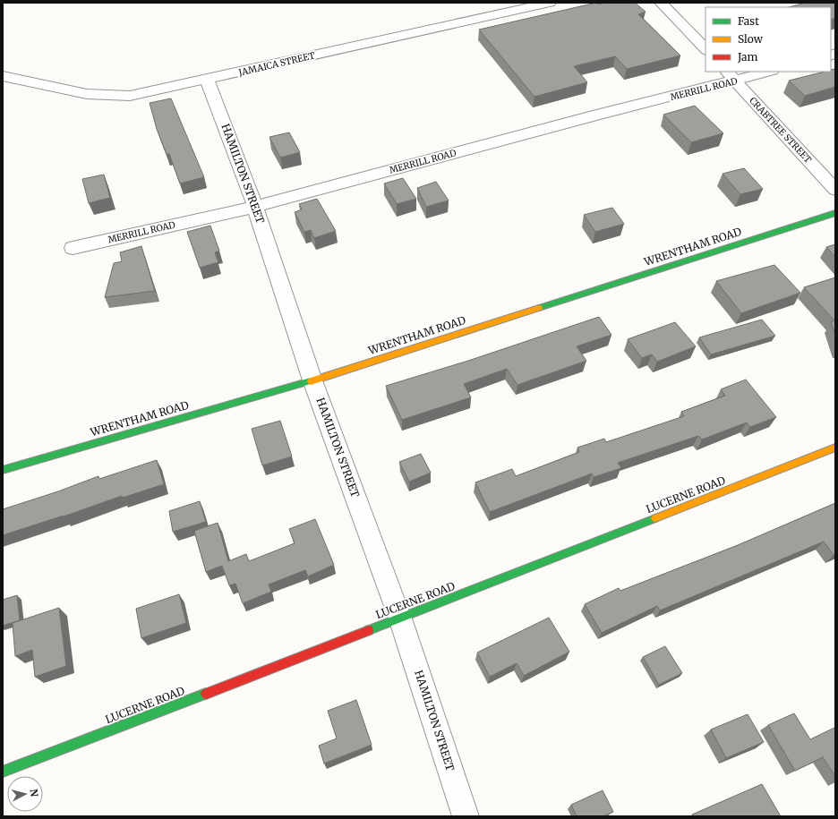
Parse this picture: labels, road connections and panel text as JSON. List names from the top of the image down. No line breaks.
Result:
{"streets":{"street":["JAMAICA STREET","MERRILL ROAD","CRABTREE STREET","HAMILTON STREET","WRENTHAM ROAD","LUCERNE ROAD"]},"crossings":[["JAMAICA STREET","HAMILTON STREET"],["MERRILL ROAD","CRABTREE STREET"],["MERRILL ROAD","HAMILTON STREET"],["HAMILTON STREET","WRENTHAM ROAD"],["HAMILTON STREET","LUCERNE ROAD"]],"legend":["Fast","Slow","Jam"],"north":"right"}
